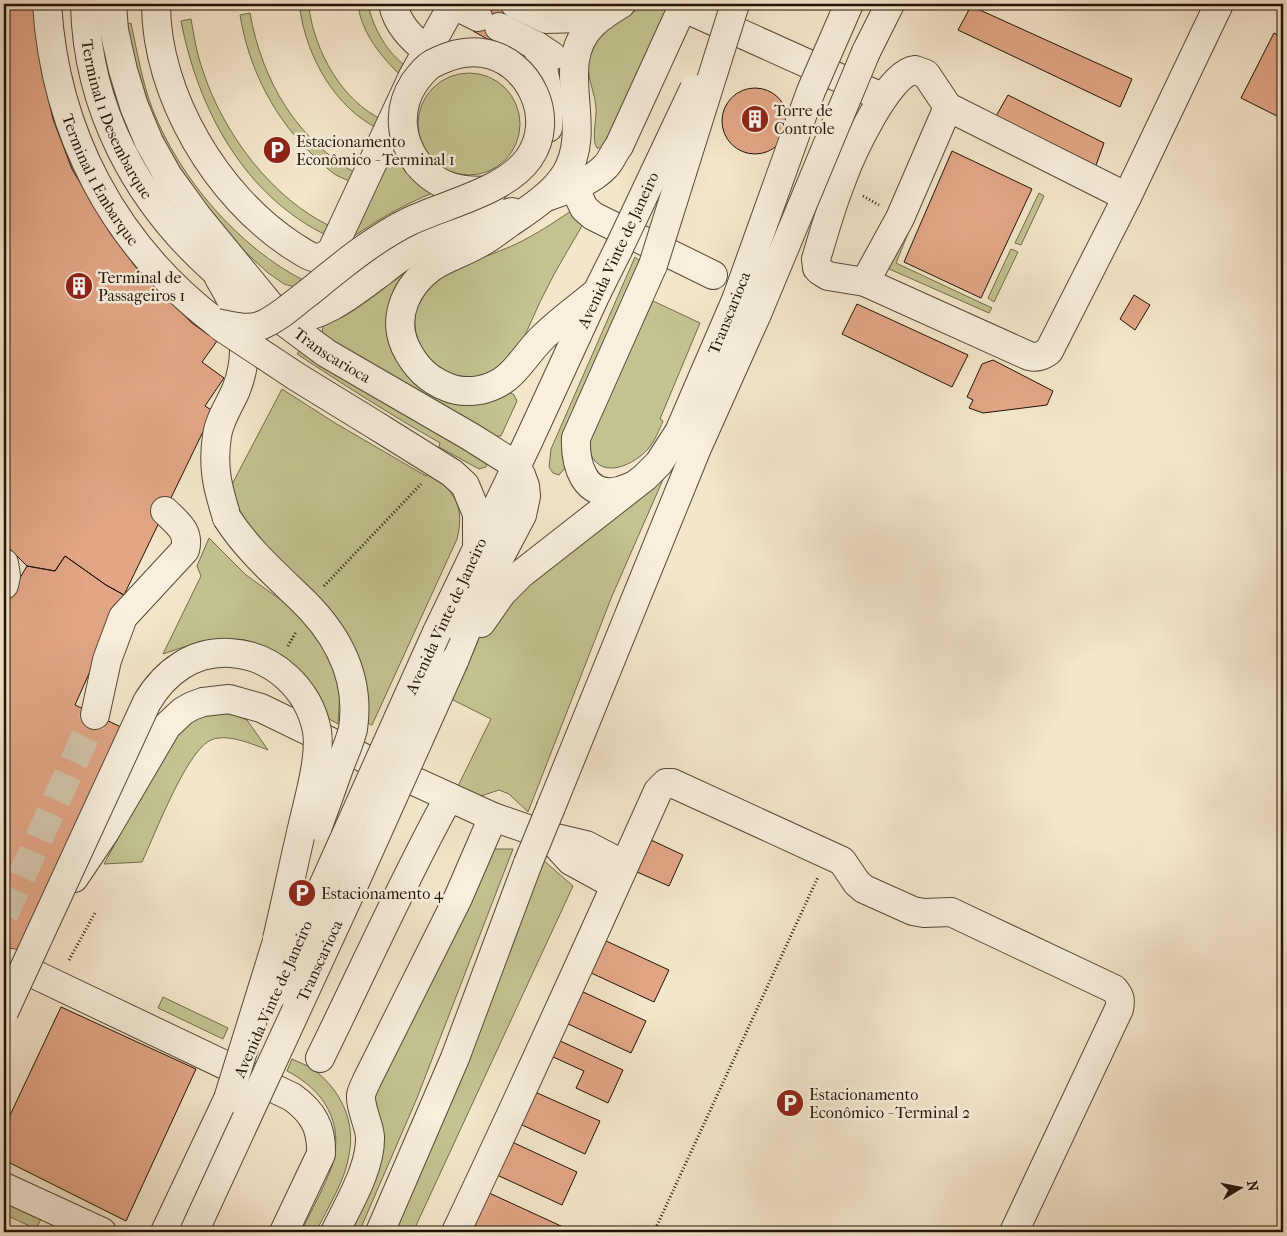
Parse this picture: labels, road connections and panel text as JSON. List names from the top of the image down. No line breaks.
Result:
{"streets":{"street":["Terminal 1 Desembarque","Terminal 1 Embarque","Avenida Vinte de Janeiro","Transcarioca"]},"crossings":[["Terminal 1 Embarque","Avenida Vinte de Janeiro"],["Avenida Vinte de Janeiro","Transcarioca"]],"places":{"building":["Torre de Controle","Terminal de Passageiros 1"],"parking":["Estacionamento Econômico - Terminal 1","Estacionamento 4","Estacionamento Econômico - Terminal 2"]},"north":"right"}
